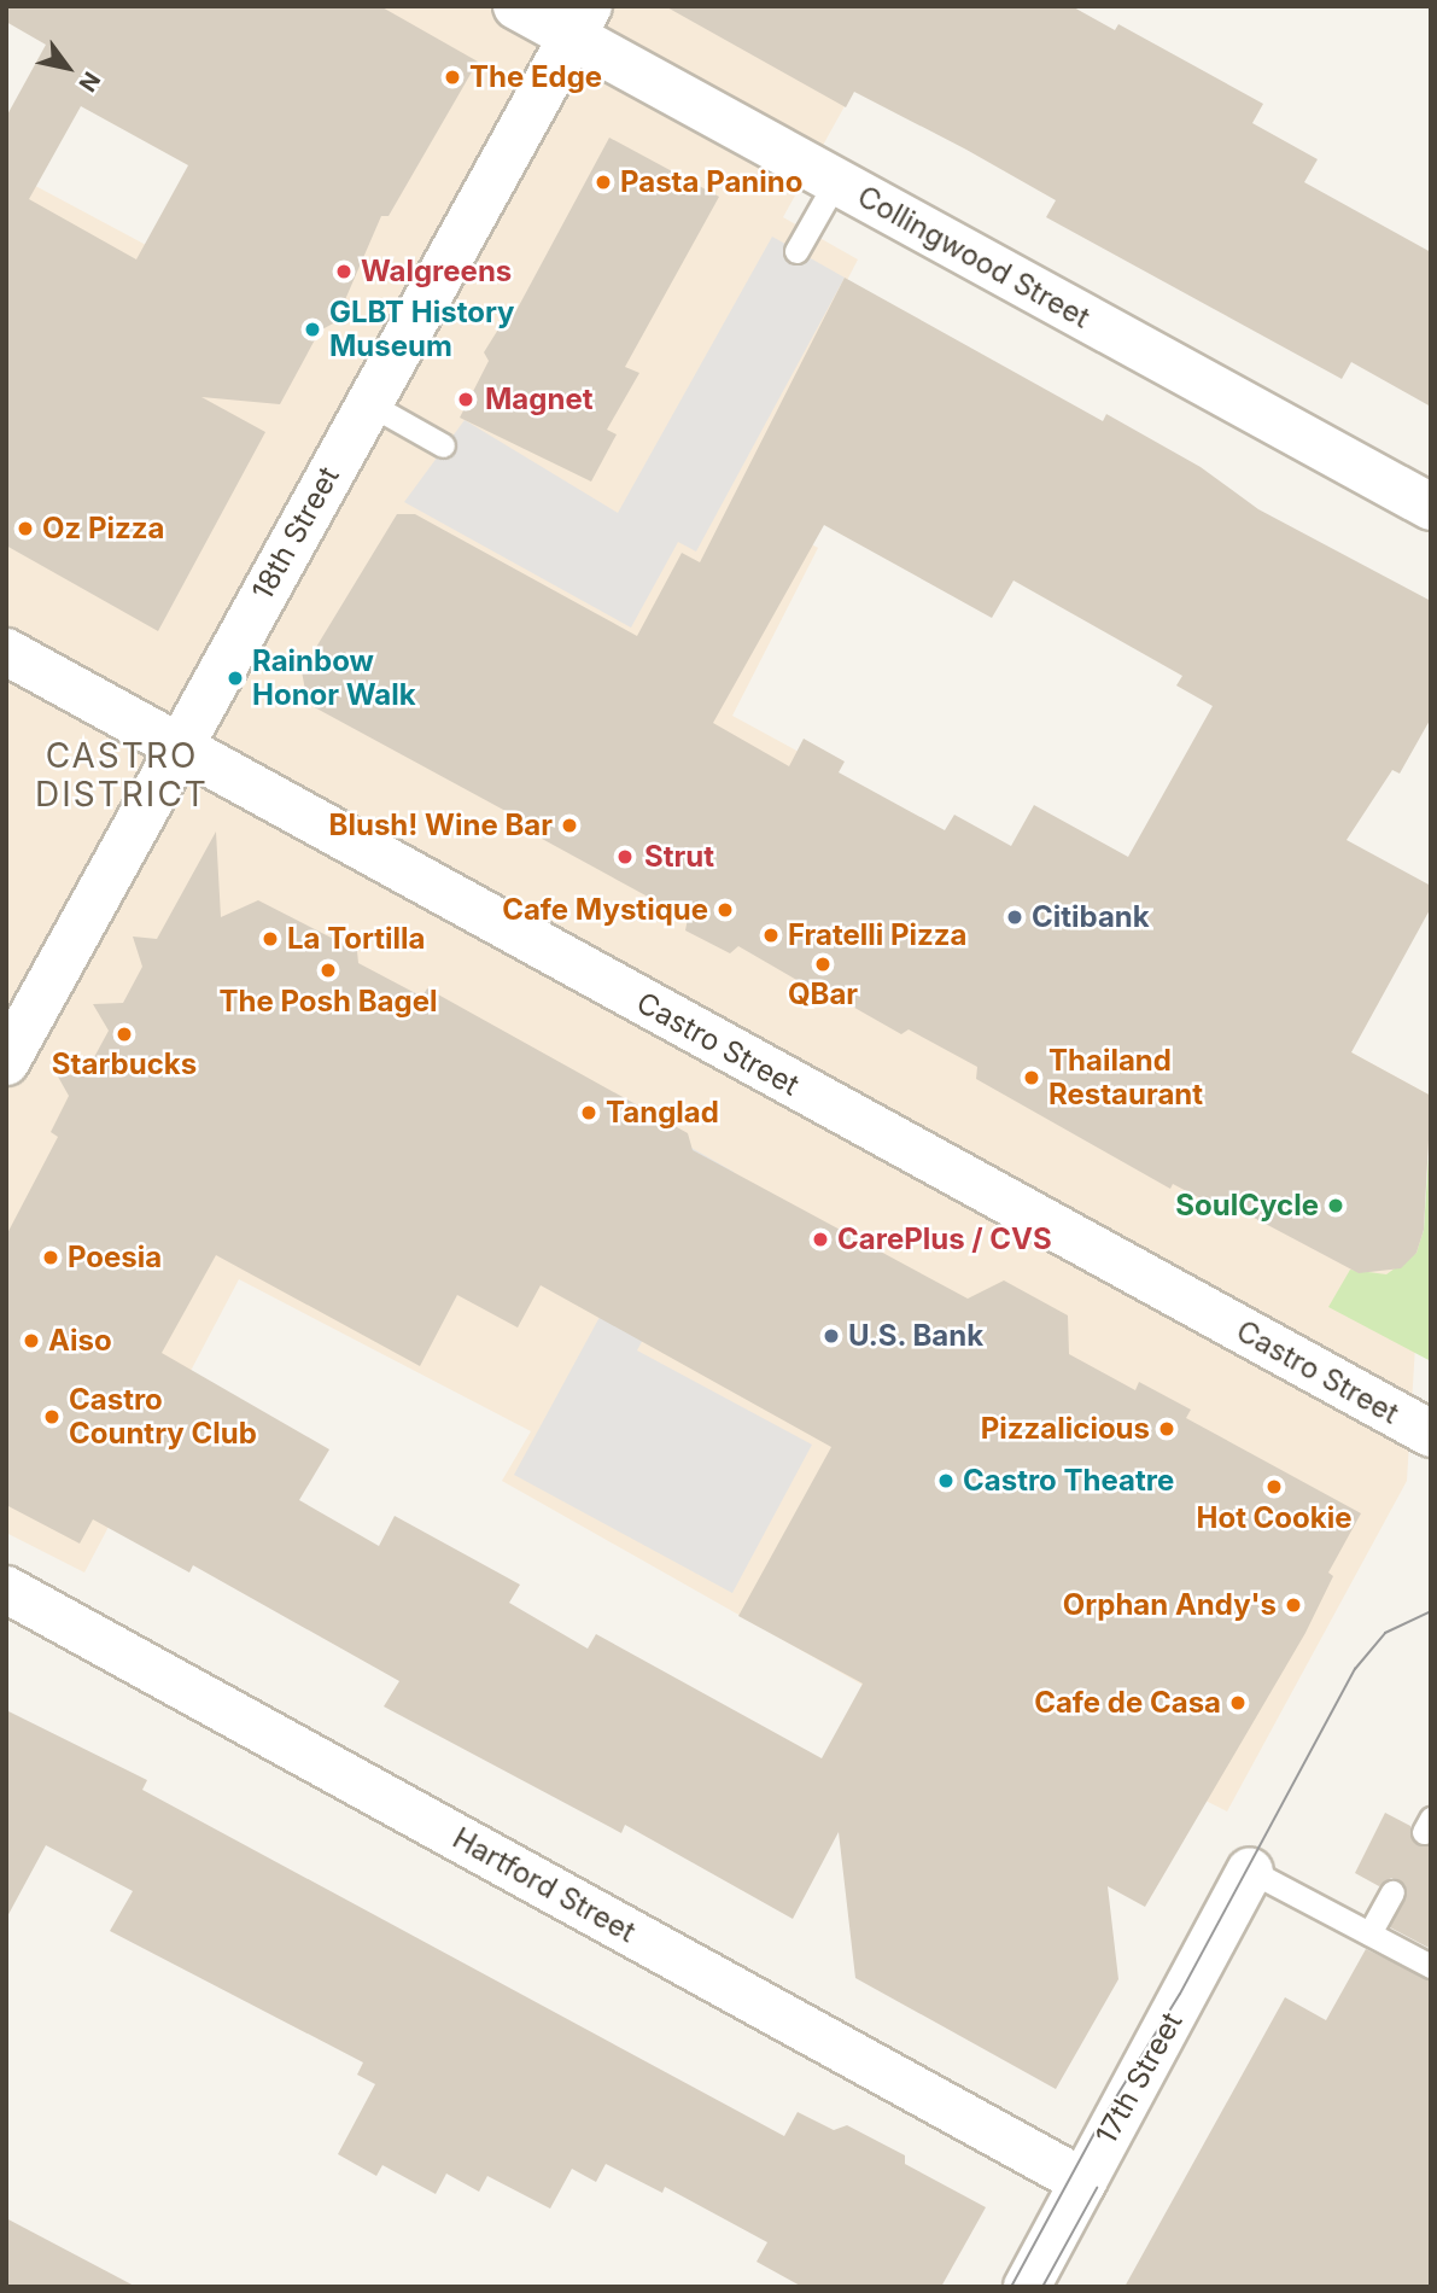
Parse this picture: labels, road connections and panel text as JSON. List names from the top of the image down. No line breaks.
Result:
{"streets":{"street":["Collingwood Street","18th Street","Castro Street","Hartford Street","17th Street"]},"crossings":[["Collingwood Street","18th Street"],["18th Street","Castro Street"],["Hartford Street","17th Street"]],"districts":["CASTRO DISTRICT"],"places":["The Edge","Pasta Panino","Walgreens","GLBT History Museum","Magnet","Oz Pizza","Rainbow Honor Walk","Blush! Wine Bar","Strut","Cafe Mystique","Citibank","Fratelli Pizza","La Tortilla","QBar","The Posh Bagel","Starbucks","Thailand Restaurant","Tanglad","SoulCycle","CarePlus / CVS","Poesia","U.S. Bank","Aiso","Castro Country Club","Pizzalicious","Castro Theatre","Hot Cookie","Orphan Andy's","Cafe de Casa"],"north":"bottom right"}
